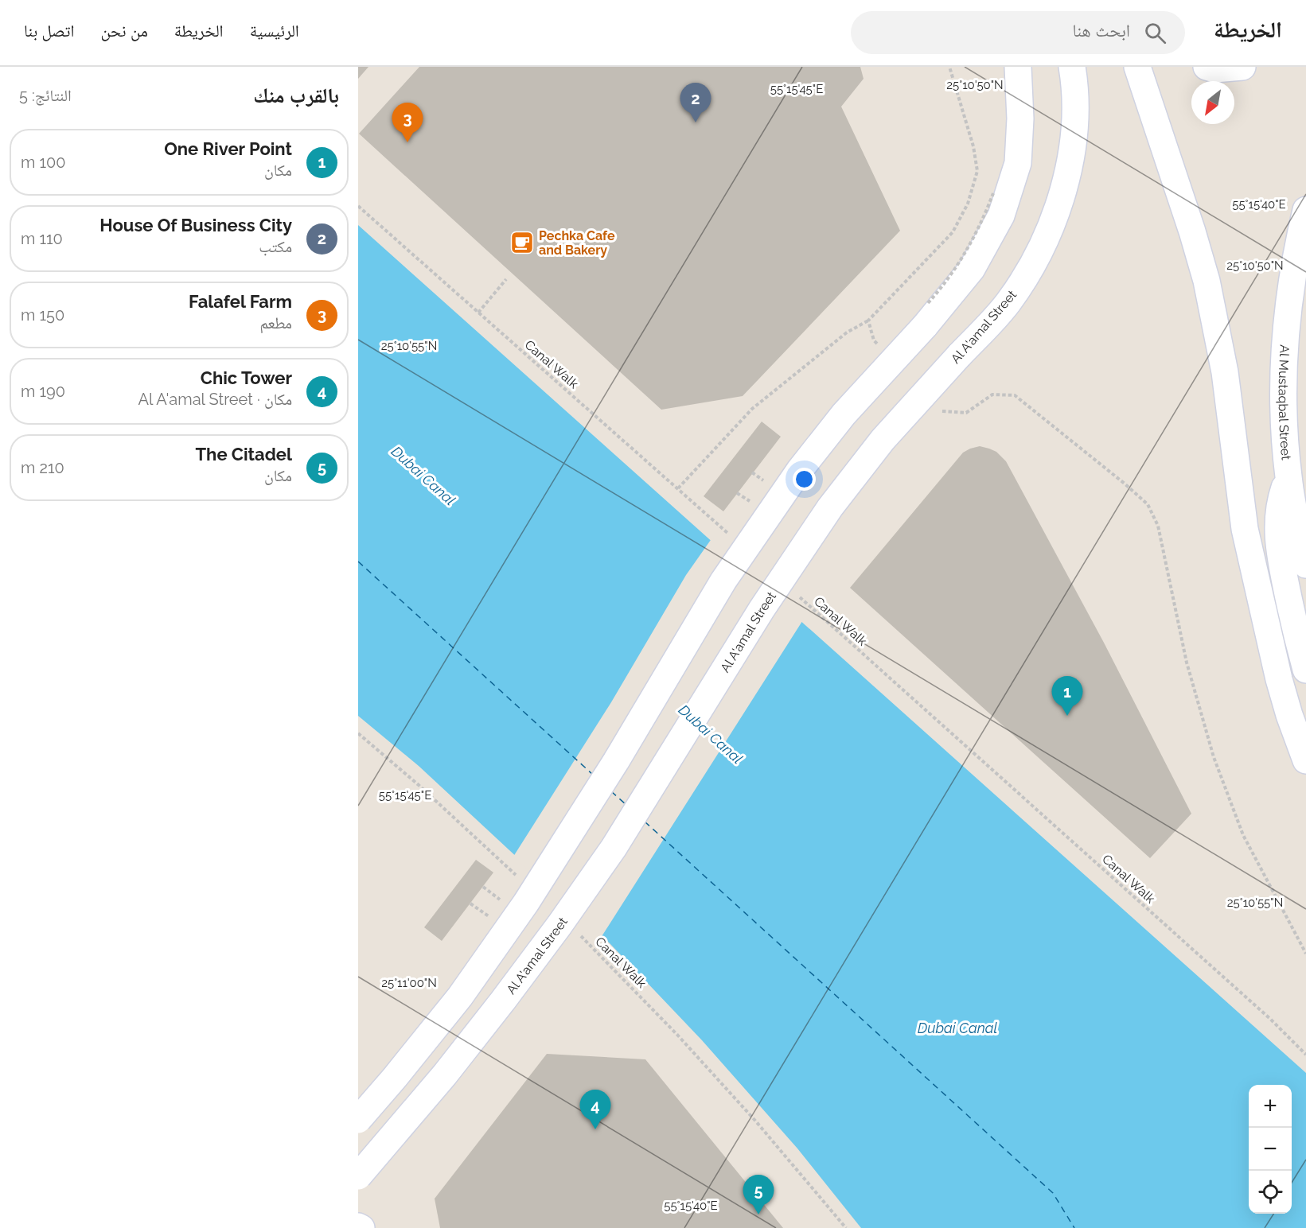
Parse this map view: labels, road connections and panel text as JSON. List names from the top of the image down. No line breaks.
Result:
{"streets":{"street":["Al A'amal Street","Al Mustaqbal Street"],"path":["Canal Walk"]},"water":["Dubai Canal"],"places":{"cafe":["Pechka Cafe and Bakery"]},"north":"bottom left","page":{"header":"الخريطة","search":"ابحث هنا","nav":["الرئيسية","الخريطة","من نحن","اتصل بنا"],"heading":["بالقرب منك","النتائج: 5"],"pins":["2","3","1","4","5"],"list":[{"mark":"1","name":"One River Point","note":"مكان","value":"100 m"},{"mark":"2","name":"House Of Business City","note":"مكتب","value":"110 m"},{"mark":"3","name":"Falafel Farm","note":"مطعم","value":"150 m"},{"mark":"4","name":"Chic Tower","note":"مكان · Al A'amal Street","value":"190 m"},{"mark":"5","name":"The Citadel","note":"مكان","value":"210 m"}],"map_buttons":["+","−"]},"coordinates":["25°10'50\"N","55°15'45\"E","55°15'40\"E","25°10'55\"N","25°11'00\"N"]}
